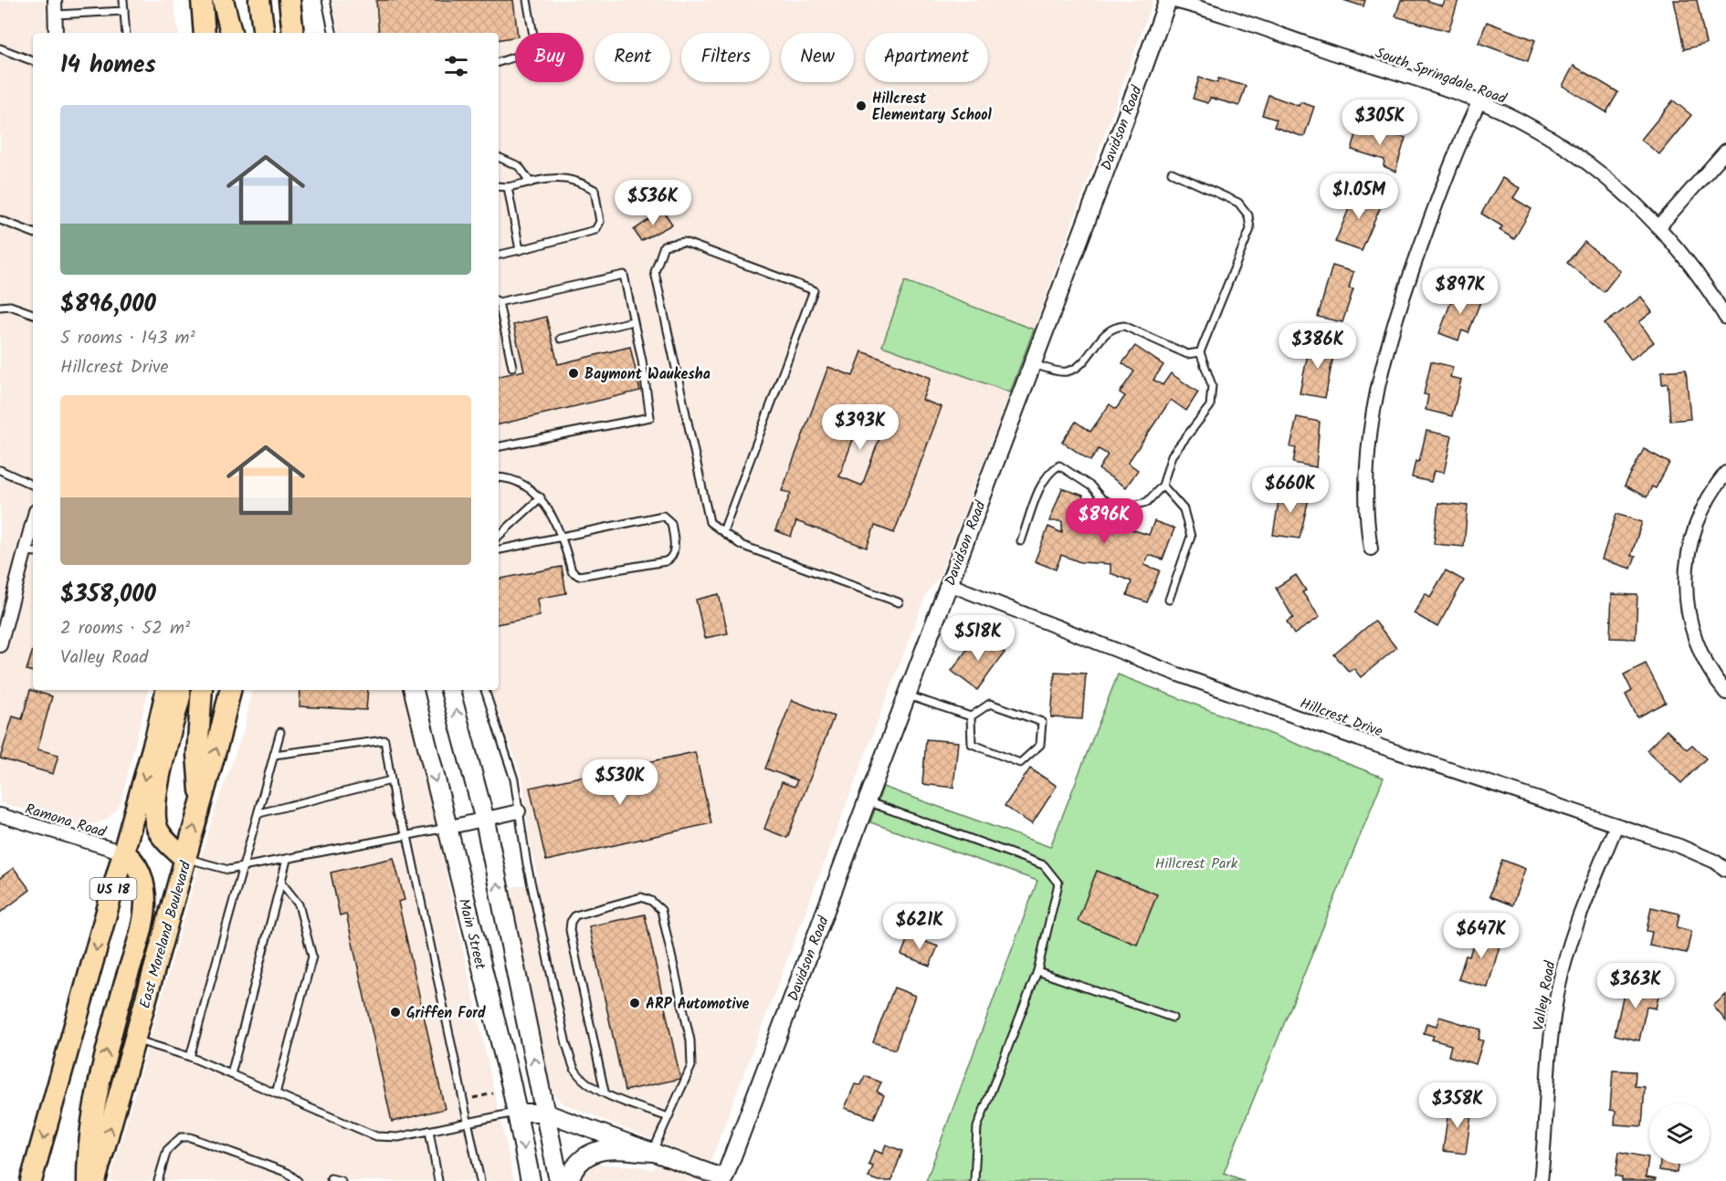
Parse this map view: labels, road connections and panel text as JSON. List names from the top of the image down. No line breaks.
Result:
{"streets":{"main road":["US 18","Main Street","East Moreland Boulevard"],"street":["South Springdale Road","Davidson Road","Hillcrest Drive","Ramona Road","Valley Road"]},"crossings":[["South Springdale Road","Davidson Road"],["Davidson Road","Hillcrest Drive"],["Davidson Road","Main Street"],["Hillcrest Drive","Valley Road"],["Ramona Road","US 18"]],"parks":["Hillcrest Park"],"places":["Hillcrest Elementary School","Baymont Waukesha","ARP Automotive","Griffen Ford"],"page":{"chip":["Buy","Rent","Filters","New","Apartment"],"heading":"14 homes","list":[{"name":"$896,000","note":"5 rooms · 143 m² · Hillcrest Drive"},{"name":"$358,000","note":"2 rooms · 52 m² · Valley Road"}],"price":["$305K","$1.05M","$536K","$897K","$386K","$393K","$660K","$896K","$518K","$530K","$621K","$647K","$363K","$358K"]}}
